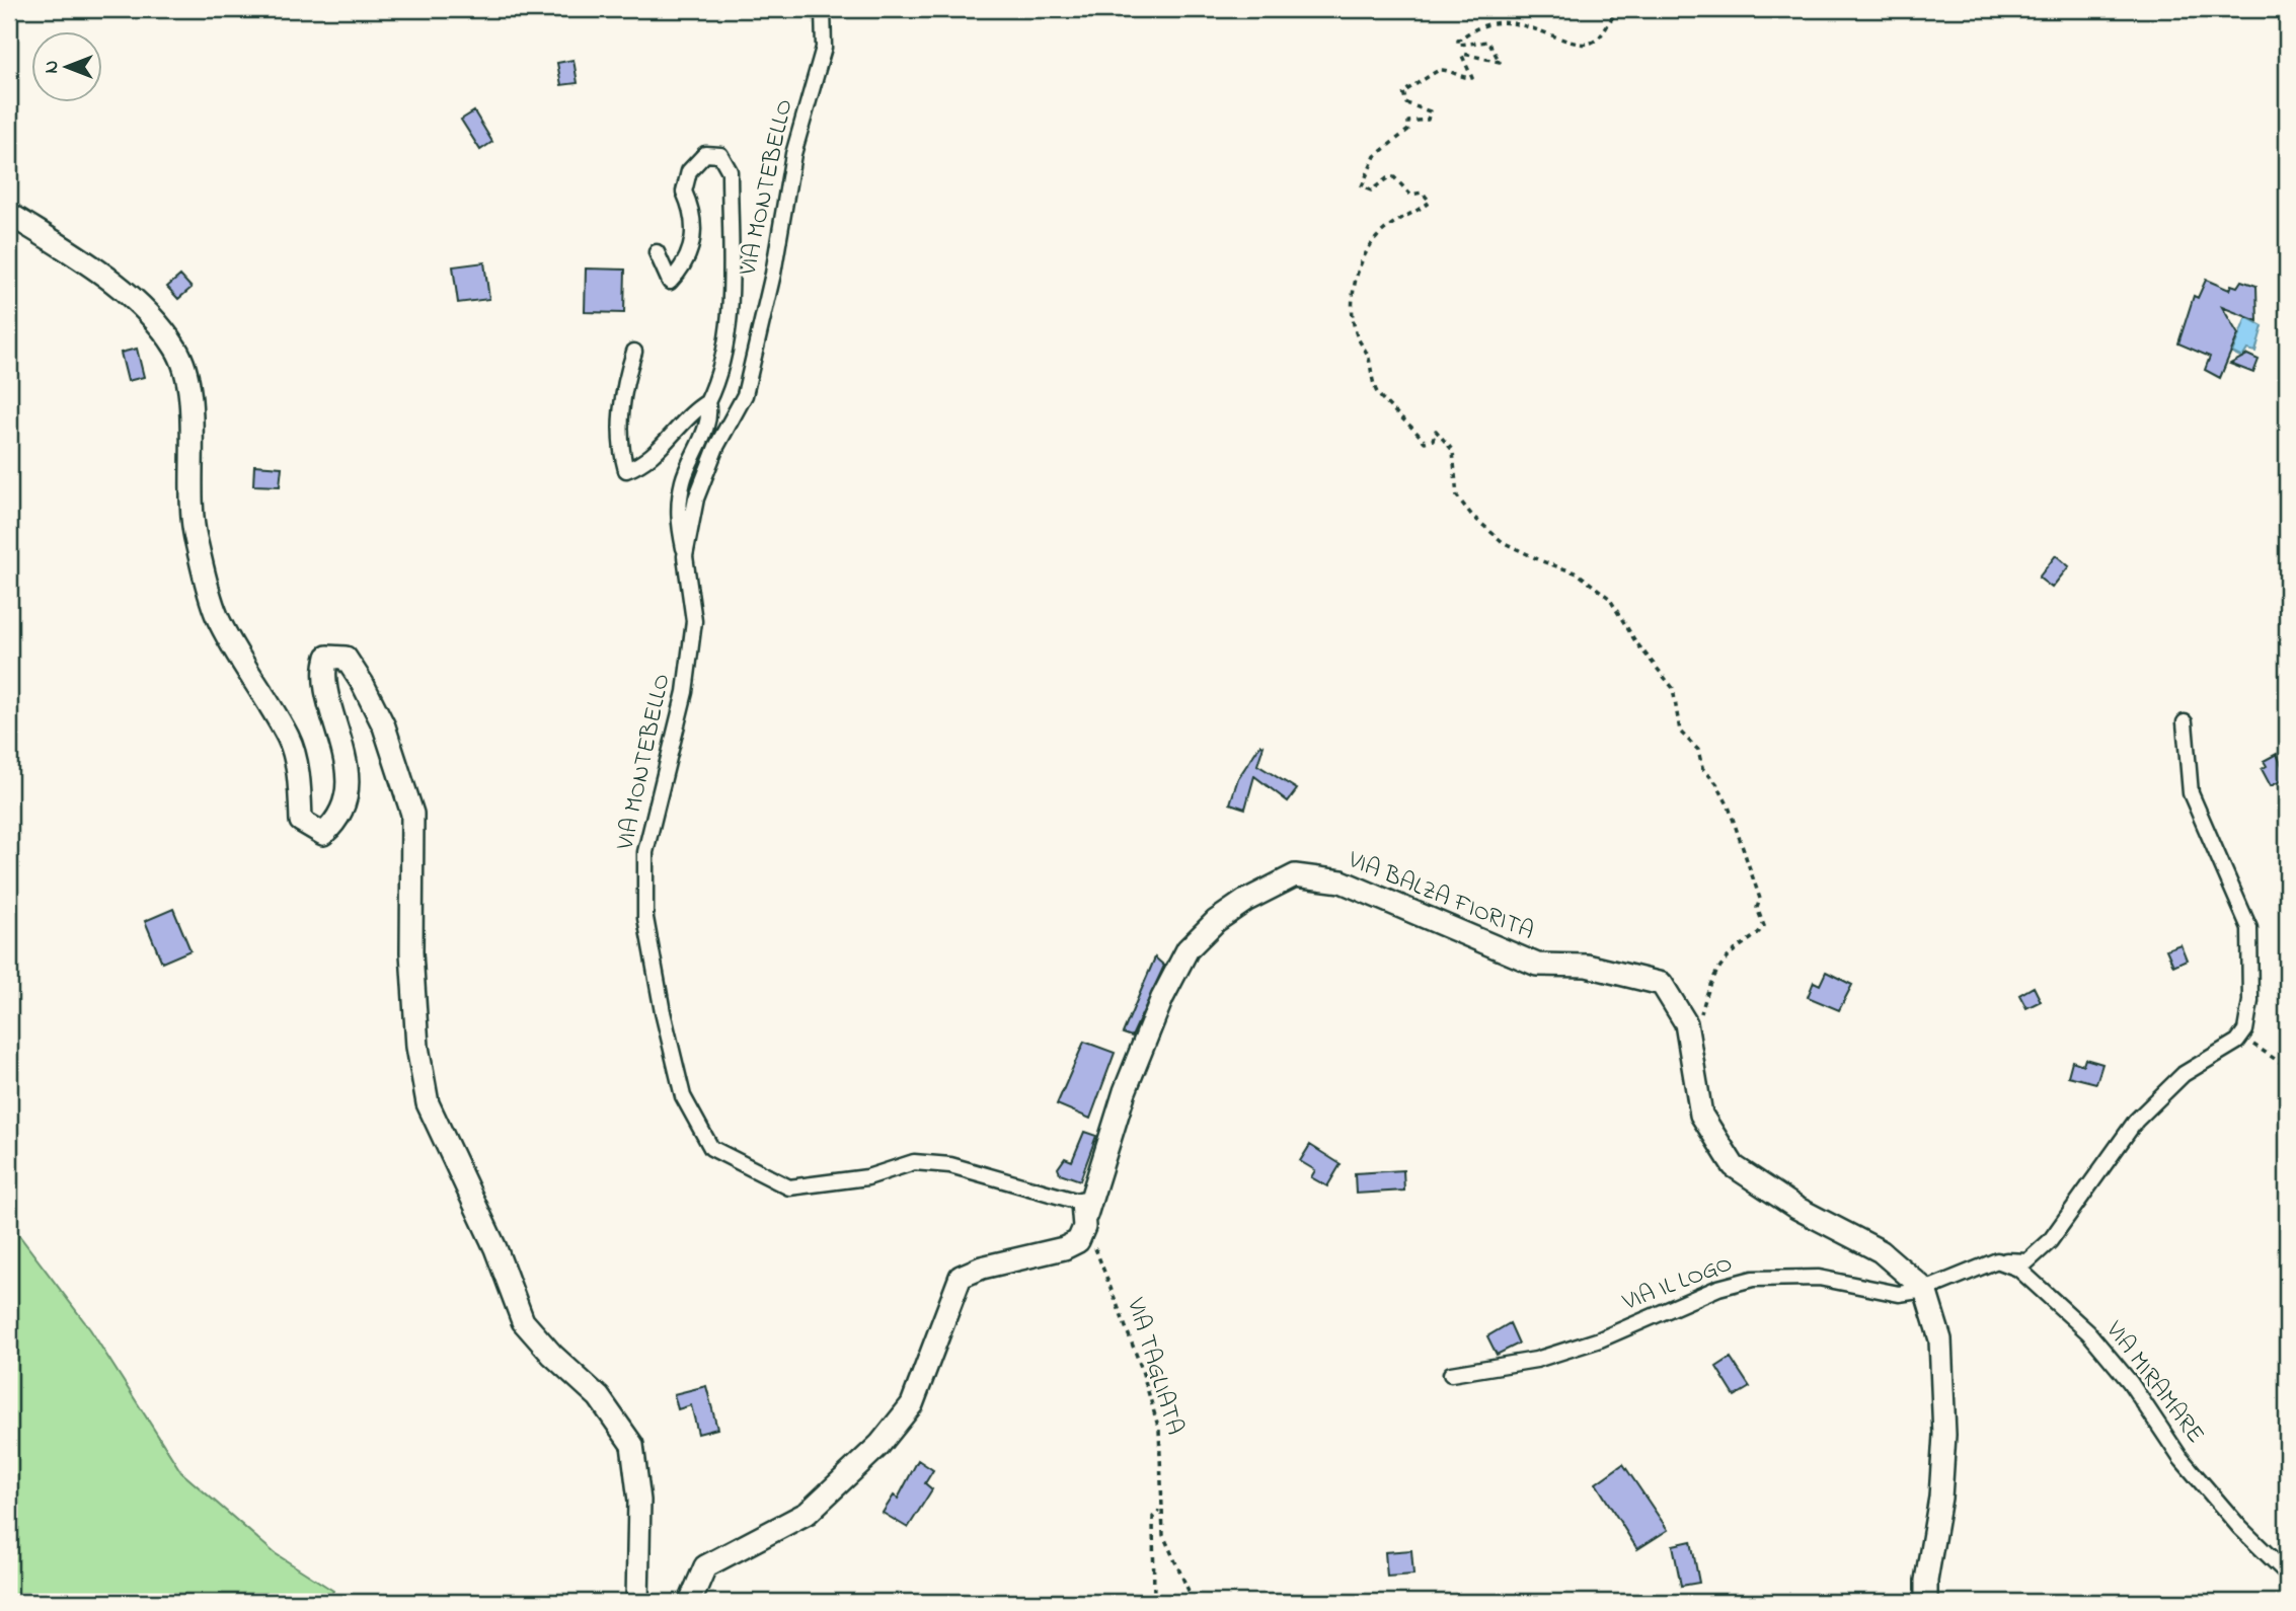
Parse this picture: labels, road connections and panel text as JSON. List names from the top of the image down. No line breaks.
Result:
{"streets":{"street":["VIA MONTEBELLO","VIA BALZA FIORITA","VIA IL LOGO","VIA MIRAMARE"],"path":["VIA TAGLIATA"]},"crossings":[["VIA MONTEBELLO","VIA BALZA FIORITA"],["VIA MONTEBELLO","VIA TAGLIATA"],["VIA BALZA FIORITA","VIA IL LOGO"],["VIA BALZA FIORITA","VIA TAGLIATA"]],"north":"left"}
